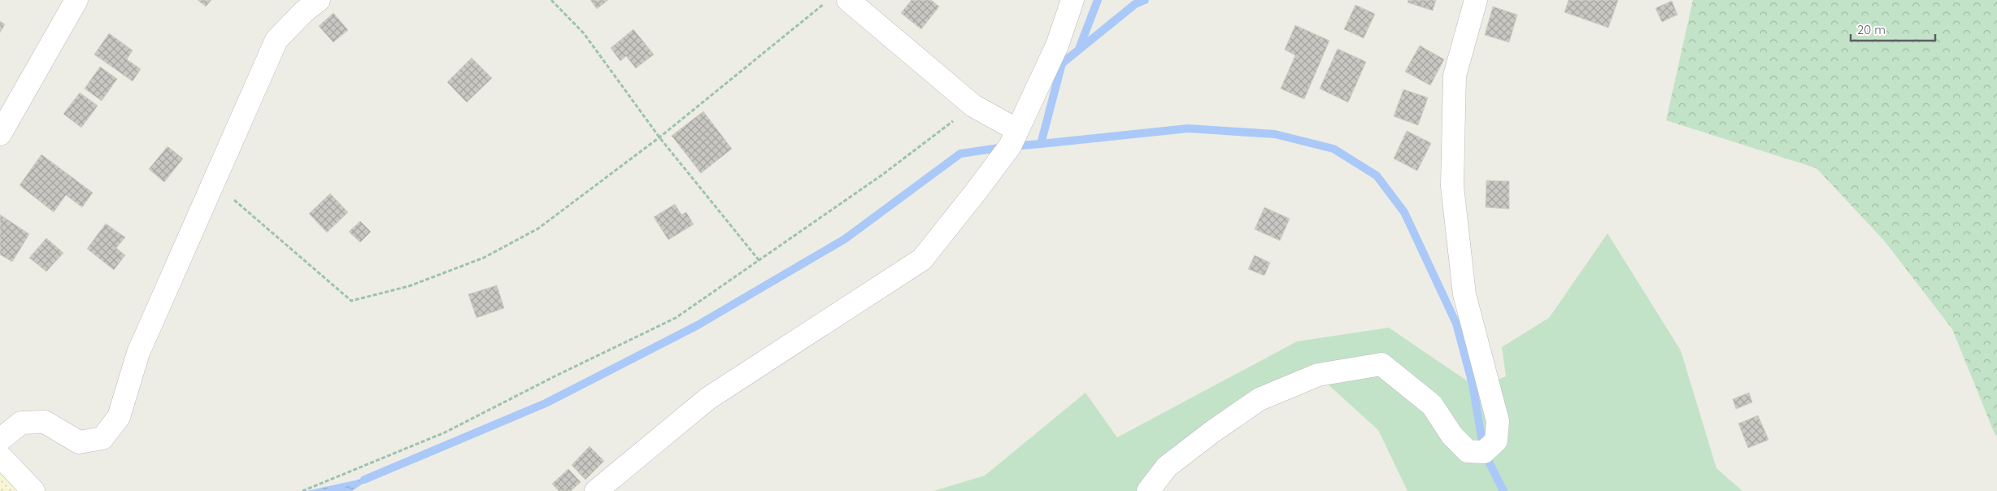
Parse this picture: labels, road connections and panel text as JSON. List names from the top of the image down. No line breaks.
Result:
{"scale_bar":"20 m"}
